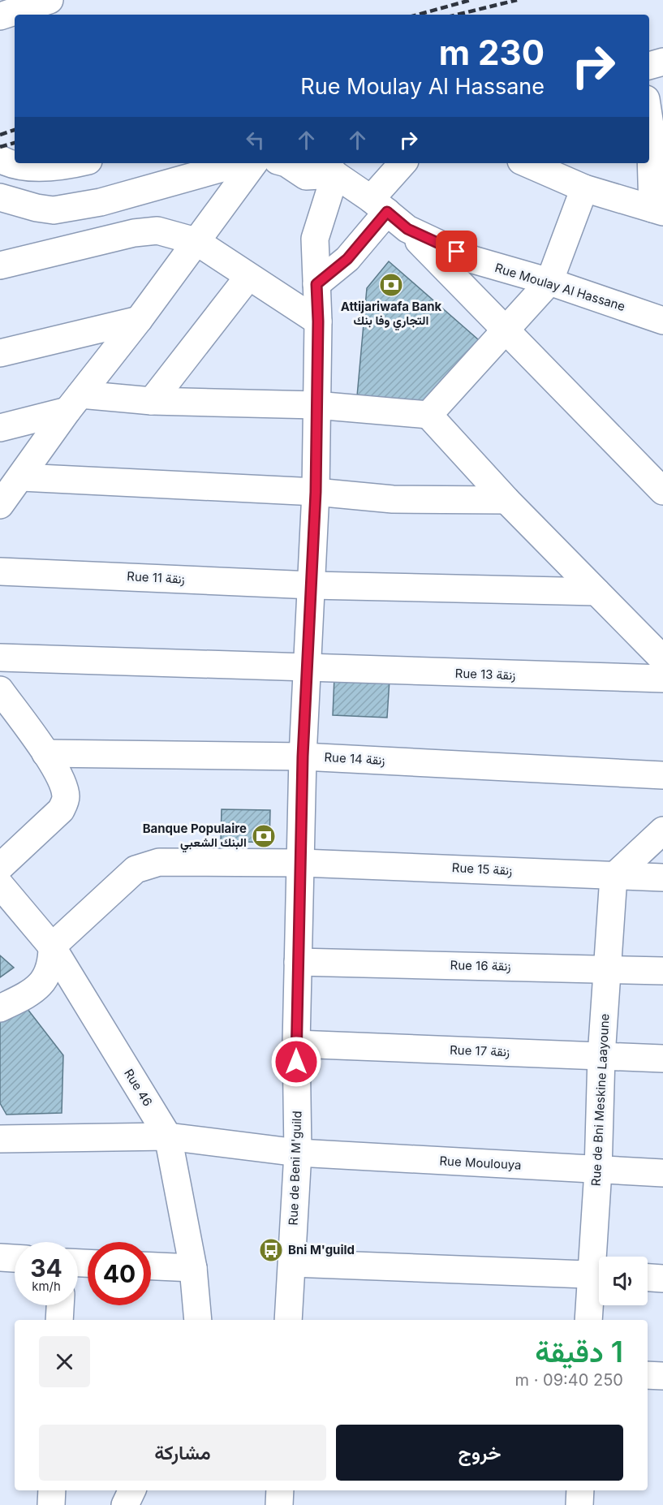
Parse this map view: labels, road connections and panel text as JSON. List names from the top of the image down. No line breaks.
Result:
{"streets":{"street":["Rue Moulay Al Hassane","Rue 11 زنقة","Rue 13 زنقة","Rue 14 زنقة","Rue 15 زنقة","Rue 16 زنقة","Rue 17 زنقة","Rue 46","Rue de Bni Meskine Laayoune","Rue Moulouya","Rue de Beni M'guild"]},"crossings":[["Rue Moulay Al Hassane","Rue de Beni M'guild"],["Rue 11 زنقة","Rue de Beni M'guild"],["Rue 13 زنقة","Rue de Beni M'guild"],["Rue 14 زنقة","Rue de Beni M'guild"],["Rue 15 زنقة","Rue de Bni Meskine Laayoune"],["Rue 15 زنقة","Rue de Beni M'guild"],["Rue 16 زنقة","Rue de Bni Meskine Laayoune"],["Rue 16 زنقة","Rue de Beni M'guild"],["Rue 17 زنقة","Rue de Bni Meskine Laayoune"],["Rue 17 زنقة","Rue de Beni M'guild"],["Rue 46","Rue Moulouya"],["Rue de Bni Meskine Laayoune","Rue Moulouya"],["Rue Moulouya","Rue de Beni M'guild"]],"places":{"bank":["Attijariwafa Bank التجاري وفا بنك","Banque Populaire البنك الشعبي"],"bus stop":["Bni M'guild"]},"page":{"turn":["230 m","Rue Moulay Al Hassane"],"speed":"34 km/h","limit":"40","heading":["1 دقيقة","250 m · 09:40"],"buttons":["خروج","مشاركة"]}}
